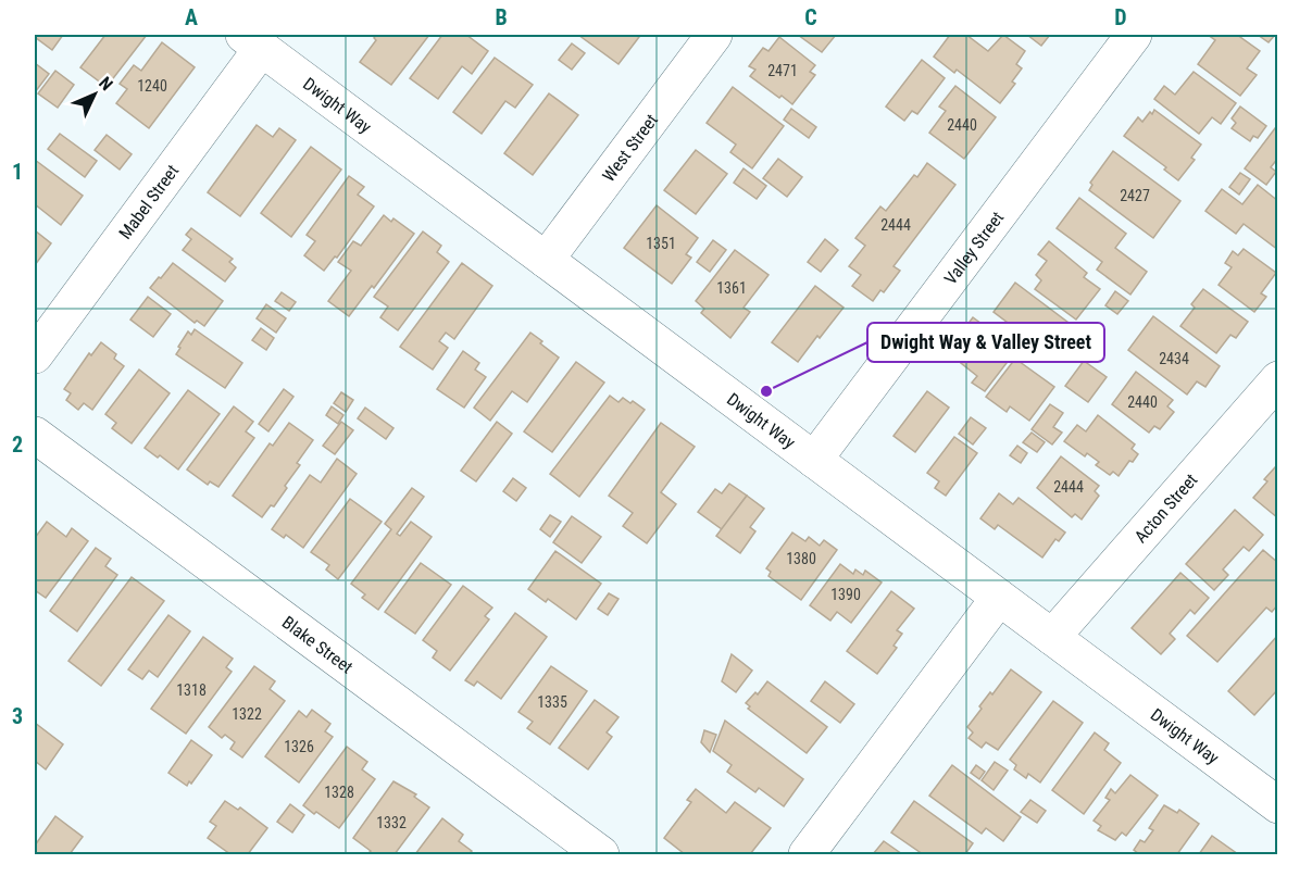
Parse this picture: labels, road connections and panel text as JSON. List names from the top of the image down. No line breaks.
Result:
{"streets":{"street":["Dwight Way","West Street","Mabel Street","Valley Street","Acton Street","Blake Street"]},"crossings":[["Dwight Way","West Street"],["Dwight Way","Mabel Street"],["Dwight Way","Valley Street"],["Dwight Way","Acton Street"]],"places":["Dwight Way & Valley Street"],"house_numbers":["2471","1240","2440","2427","2444","1351","1361","2434","2440","2444","1380","1390","1318","1335","1322","1326","1328","1332"],"north":"top right","grid":{"columns":["A","B","C","D"],"rows":["1","2","3"]}}
